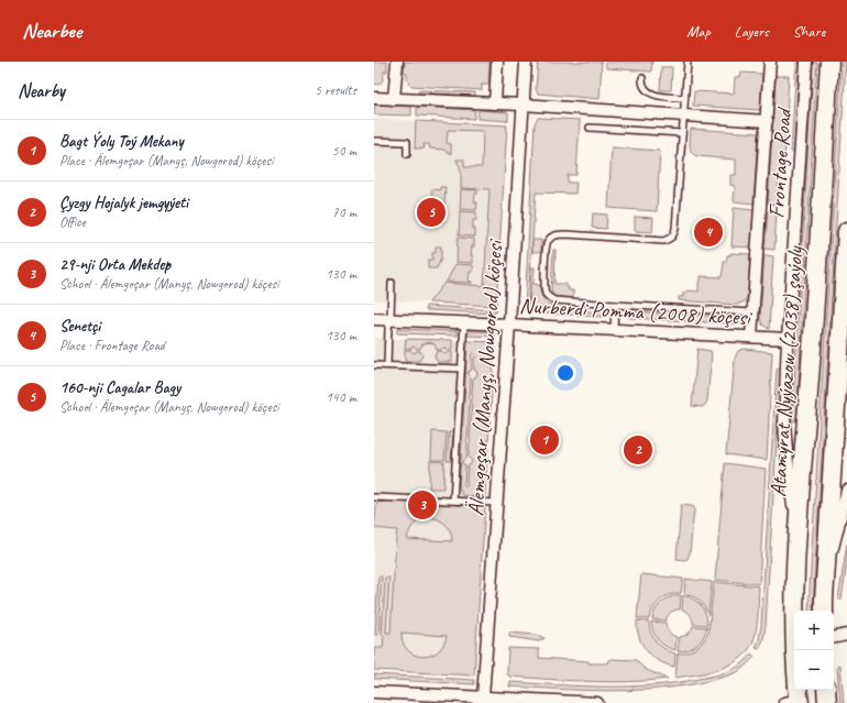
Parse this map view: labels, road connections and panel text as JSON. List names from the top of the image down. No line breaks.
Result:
{"streets":{"main road":["Atamyrat Nyýazow (2038) şaýoly"],"street":["Frontage Road","Nurberdi Pomma (2008) köçesi","Älemgoşar (Manyş, Nowgorod) köçesi"]},"crossings":[["Frontage Road","Nurberdi Pomma (2008) köçesi"],["Frontage Road","Atamyrat Nyýazow (2038) şaýoly"],["Nurberdi Pomma (2008) köçesi","Älemgoşar (Manyş, Nowgorod) köçesi"]],"page":{"header":"Nearbee","nav":["Map","Layers","Share"],"heading":["Nearby","5 results"],"list":[{"mark":"1","name":"Bagt Ýoly Toý Mekany","note":"Place · Älemgoşar (Manyş, Nowgorod) köçesi","value":"50 m"},{"mark":"2","name":"Çyzgy Hojalyk jemgyýeti","note":"Office","value":"70 m"},{"mark":"3","name":"29-nji Orta Mekdep","note":"School · Älemgoşar (Manyş, Nowgorod) köçesi","value":"130 m"},{"mark":"4","name":"Senetçi","note":"Place · Frontage Road","value":"130 m"},{"mark":"5","name":"160-nji Cagalar Bagy","note":"School · Älemgoşar (Manyş, Nowgorod) köçesi","value":"140 m"}],"pins":["5","4","1","2","3"],"map_buttons":["+","−"]}}
